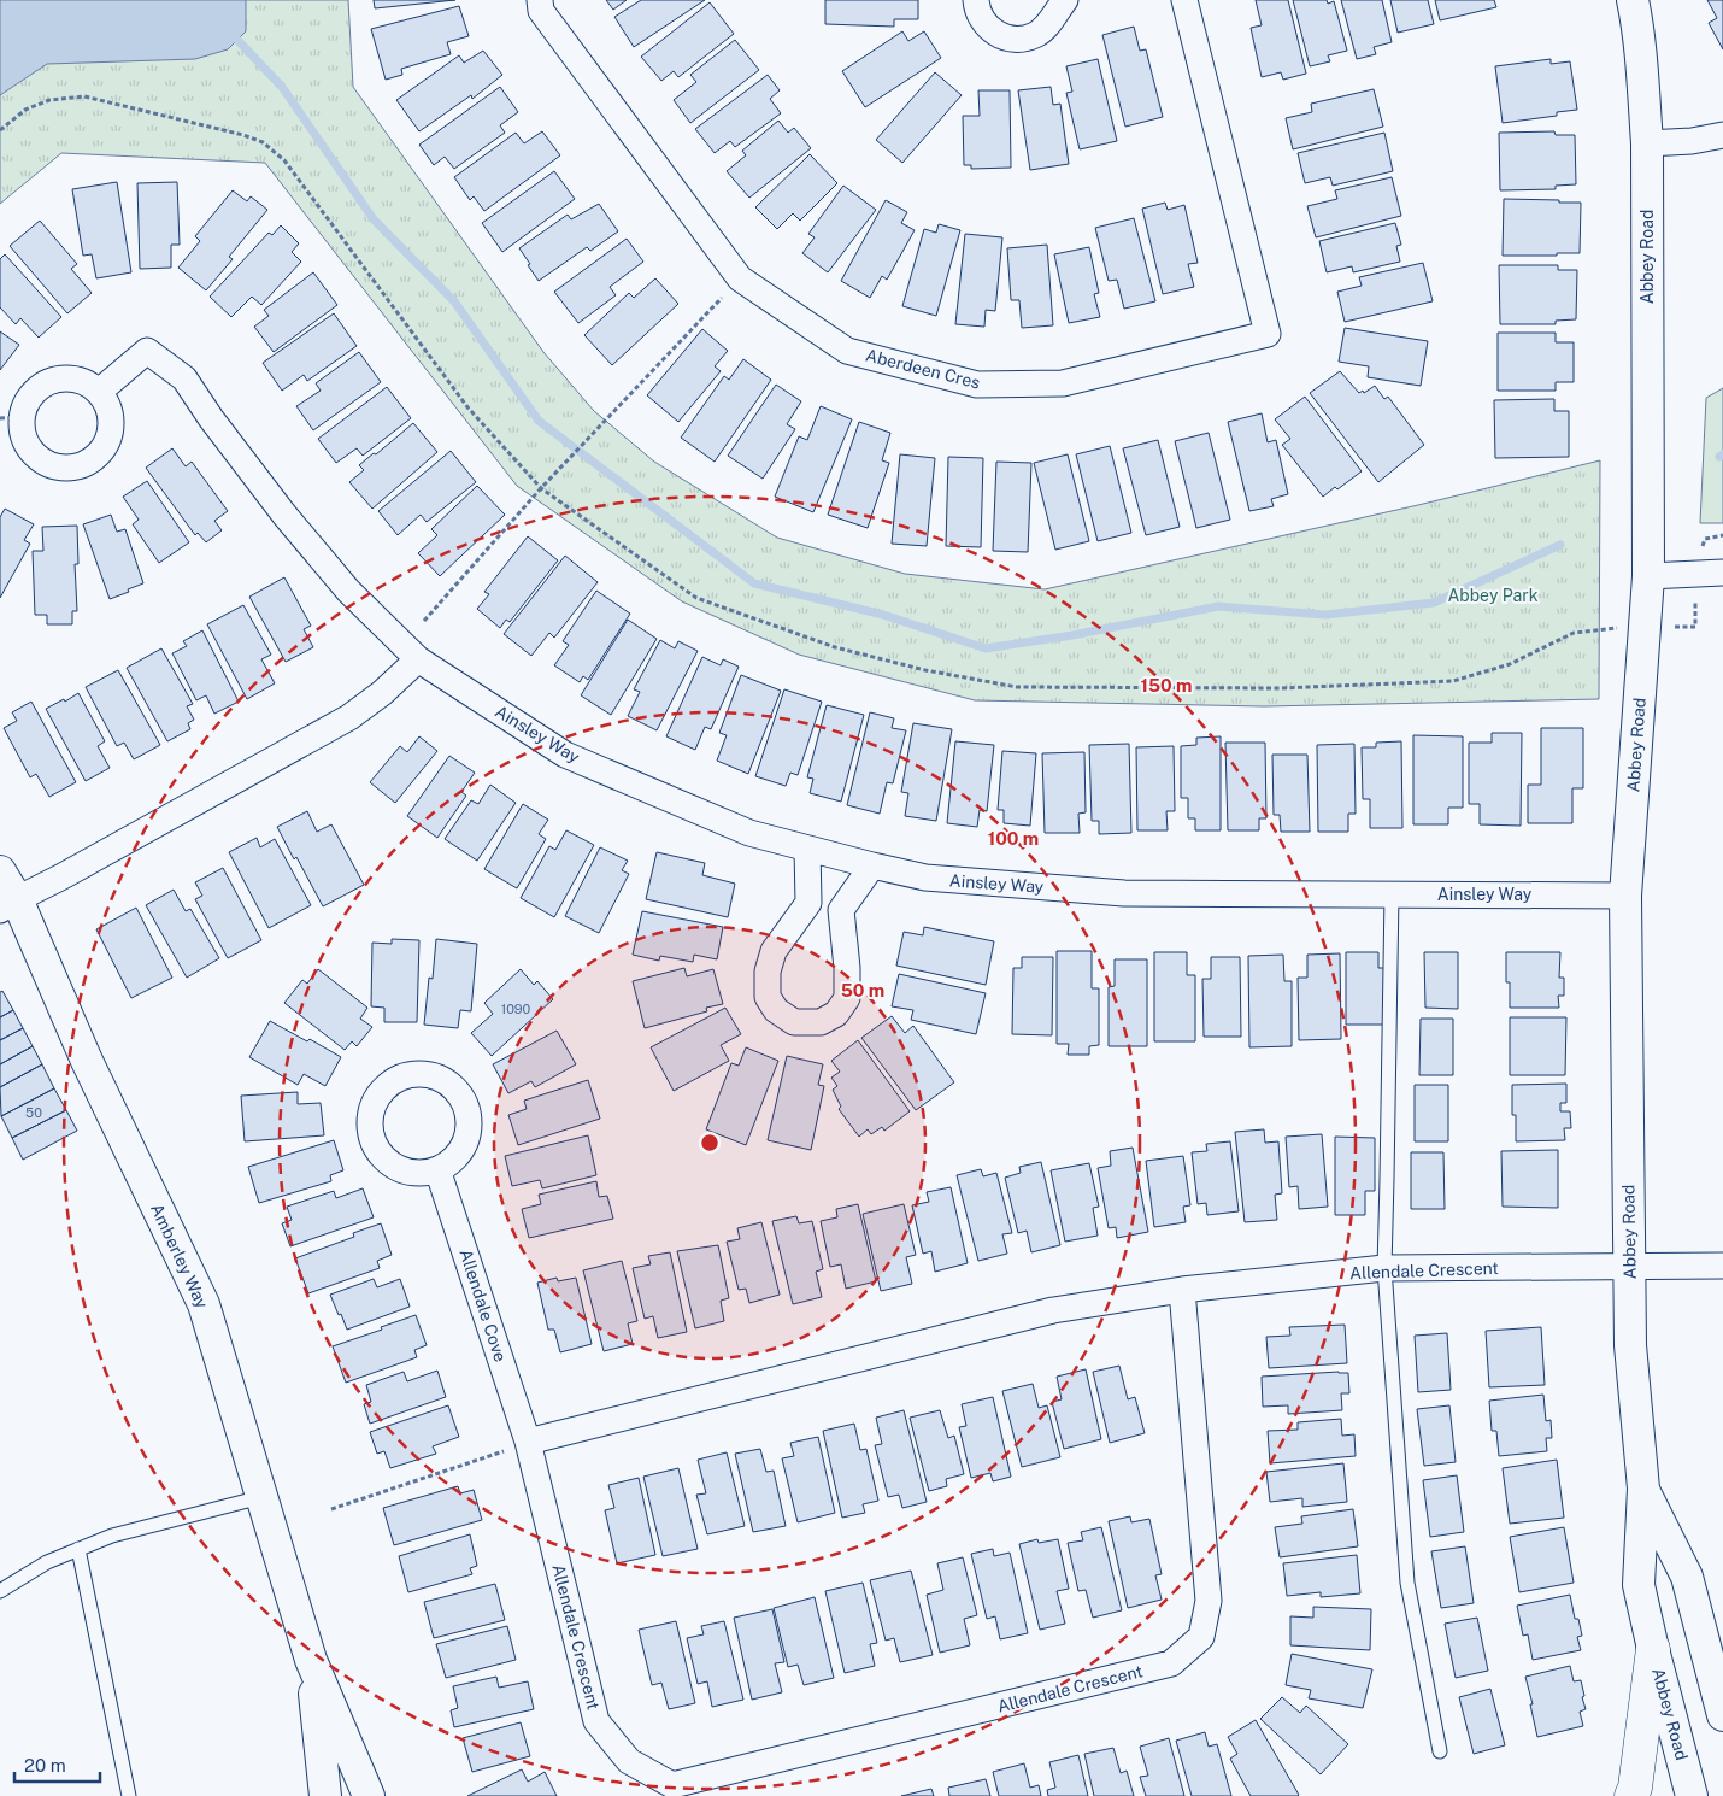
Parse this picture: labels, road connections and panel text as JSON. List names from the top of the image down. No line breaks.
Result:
{"streets":{"street":["Abbey Road","Aberdeen Cres","Ainsley Way","Amberley Way","Allendale Crescent","Allendale Cove"]},"crossings":[["Abbey Road","Ainsley Way"],["Abbey Road","Allendale Crescent"],["Allendale Crescent","Allendale Cove"]],"parks":["Abbey Park"],"house_numbers":["1090","50"],"scale_bar":"20 m","rings":["150 m","100 m","50 m"]}
